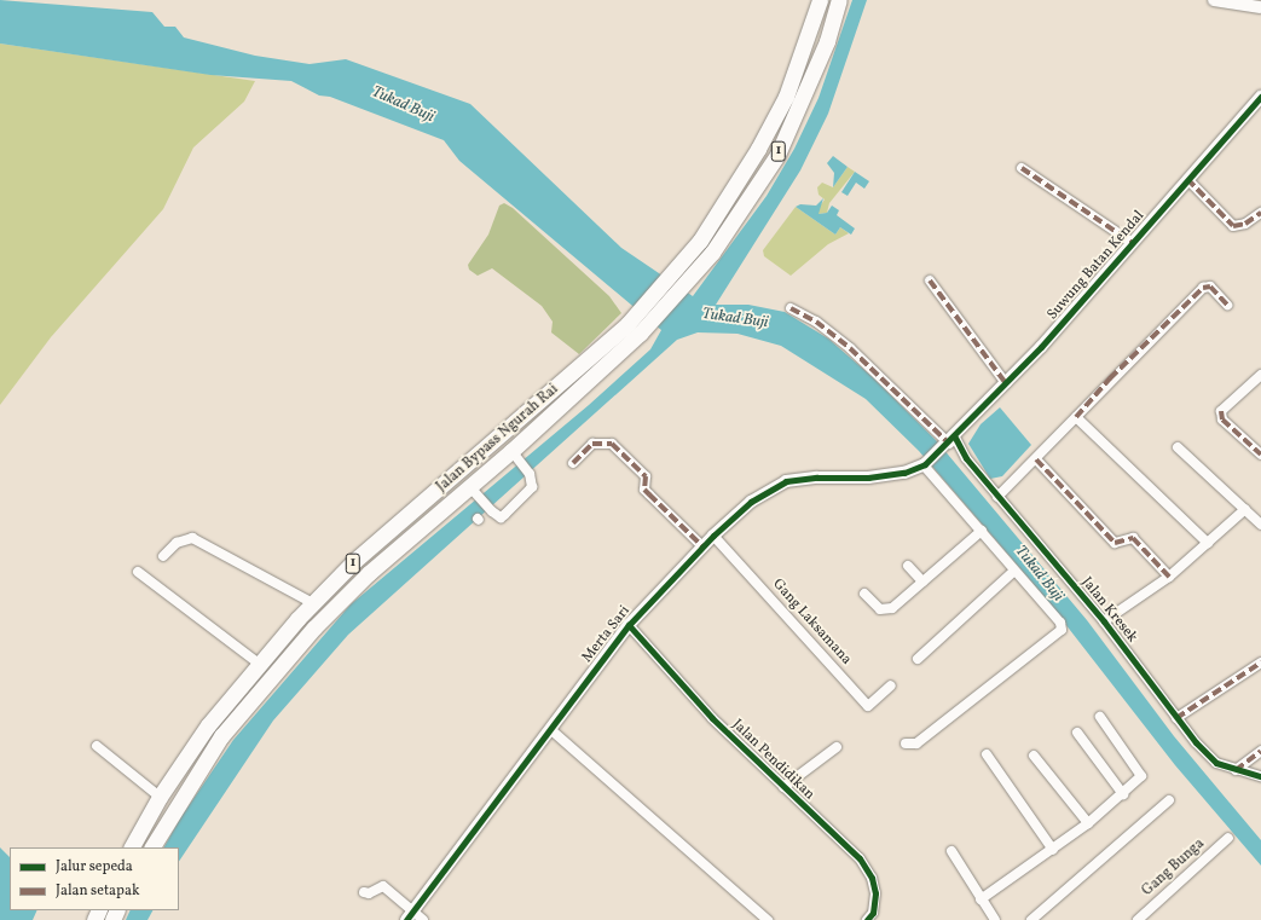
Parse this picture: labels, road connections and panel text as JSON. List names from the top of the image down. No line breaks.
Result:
{"streets":{"highway":["1","Jalan Bypass Ngurah Rai"],"street":["Suwung Batan Kendal","Jalan Kresek","Gang Laksamana","Merta Sari","Jalan Pendidikan","Gang Bunga"]},"crossings":[["Suwung Batan Kendal","Jalan Kresek"],["Suwung Batan Kendal","Merta Sari"],["Gang Laksamana","Merta Sari"],["Merta Sari","Jalan Pendidikan"]],"water":["Tukad Buji"],"legend":["Jalur sepeda","Jalan setapak"]}
